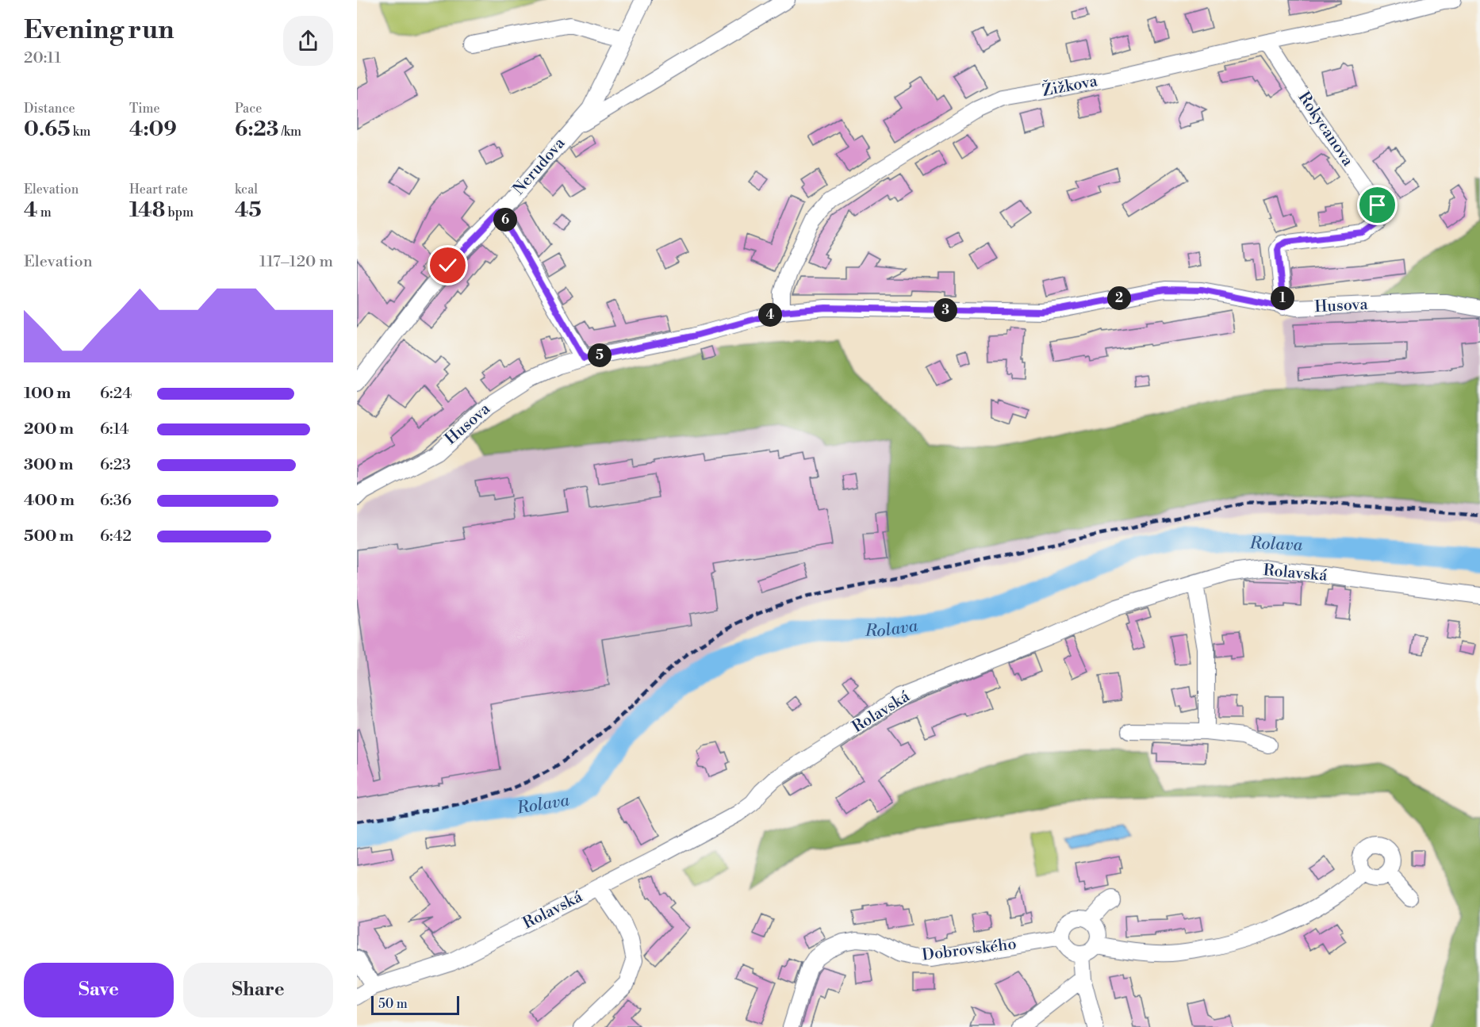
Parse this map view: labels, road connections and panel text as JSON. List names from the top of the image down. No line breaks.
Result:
{"streets":{"street":["Žižkova","Rokycanova","Nerudova","Husova","Rolavská","Dobrovského"]},"crossings":[["Žižkova","Rokycanova"],["Žižkova","Husova"],["Rokycanova","Husova"]],"water":["Rolava"],"scale_bar":"50 m","page":{"heading":["Evening run","20:11"],"stats":[["Distance","0.65 km"],["Time","4:09"],["Pace","6:23 /km"],["Elevation","4 m"],["Heart rate","148 bpm"],["kcal","45"]],"pins":["6","1","2","3","4","5"],"chart":["Elevation","117–120 m"],"list":[{"name":"100 m","note":"6:24"},{"name":"200 m","note":"6:14"},{"name":"300 m","note":"6:23"},{"name":"400 m","note":"6:36"},{"name":"500 m","note":"6:42"}],"buttons":["Save","Share"],"scale":"50 m"}}
